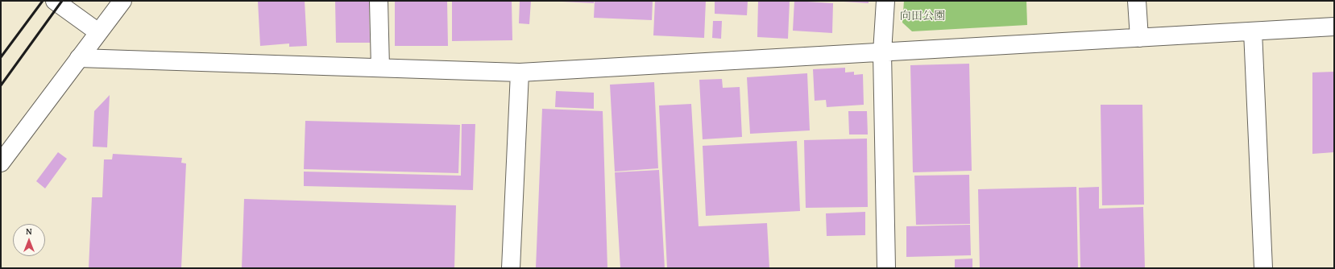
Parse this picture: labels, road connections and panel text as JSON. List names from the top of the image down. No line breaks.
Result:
{"parks":["向田公園"],"north":"top"}
